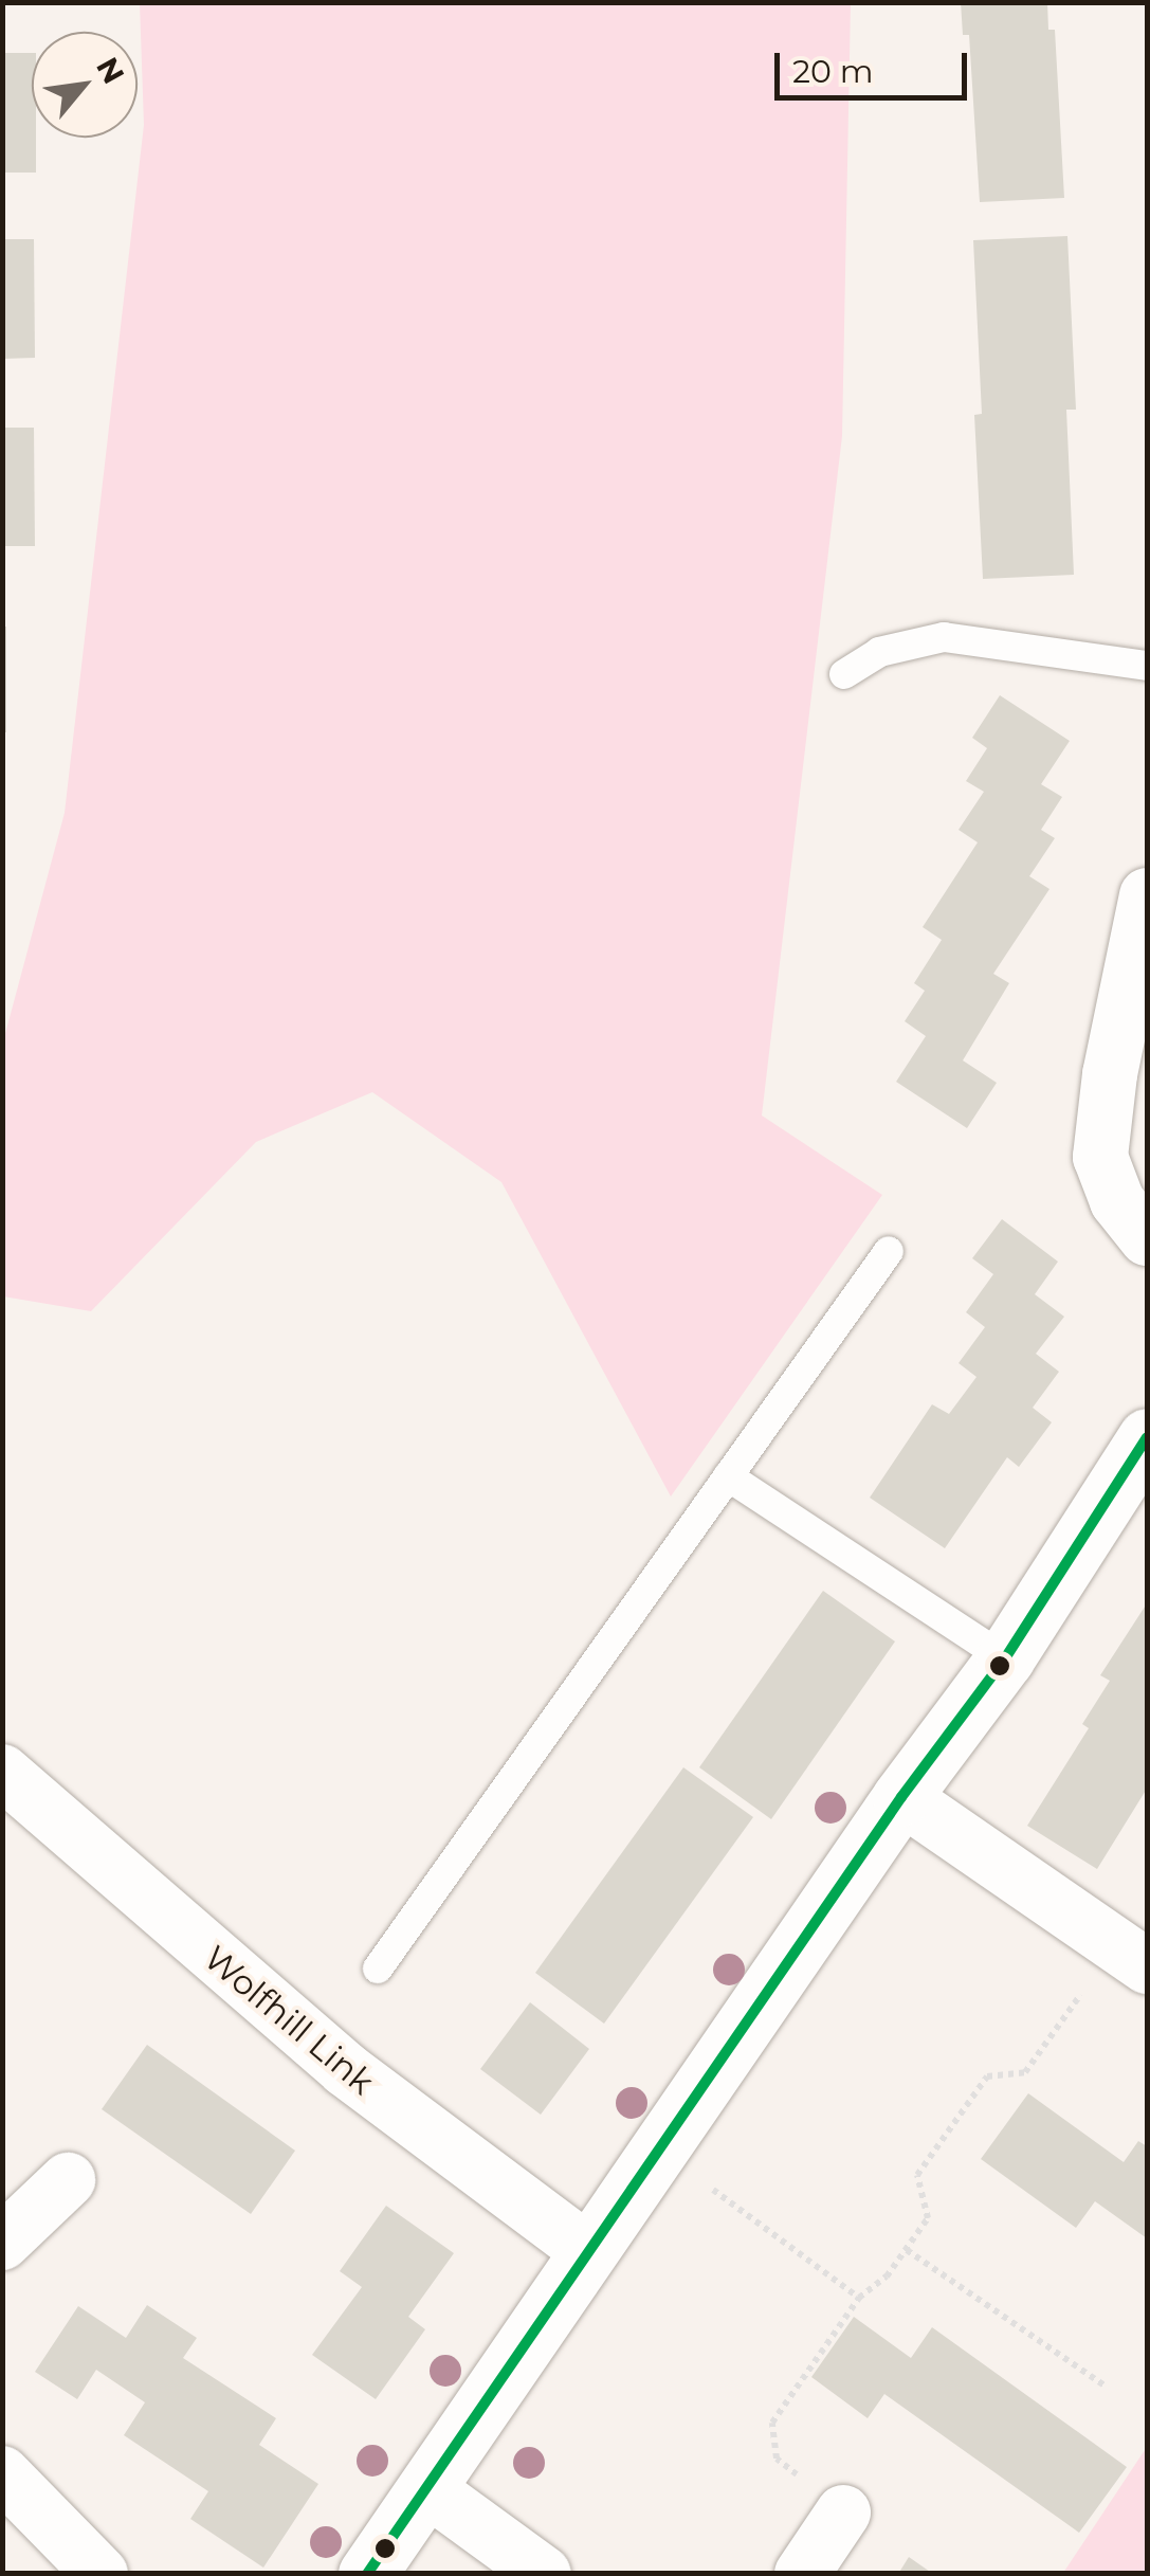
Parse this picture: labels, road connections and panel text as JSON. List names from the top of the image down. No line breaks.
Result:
{"streets":{"street":["Wolfhill Link"]},"scale_bar":"20 m","north":"top right"}
